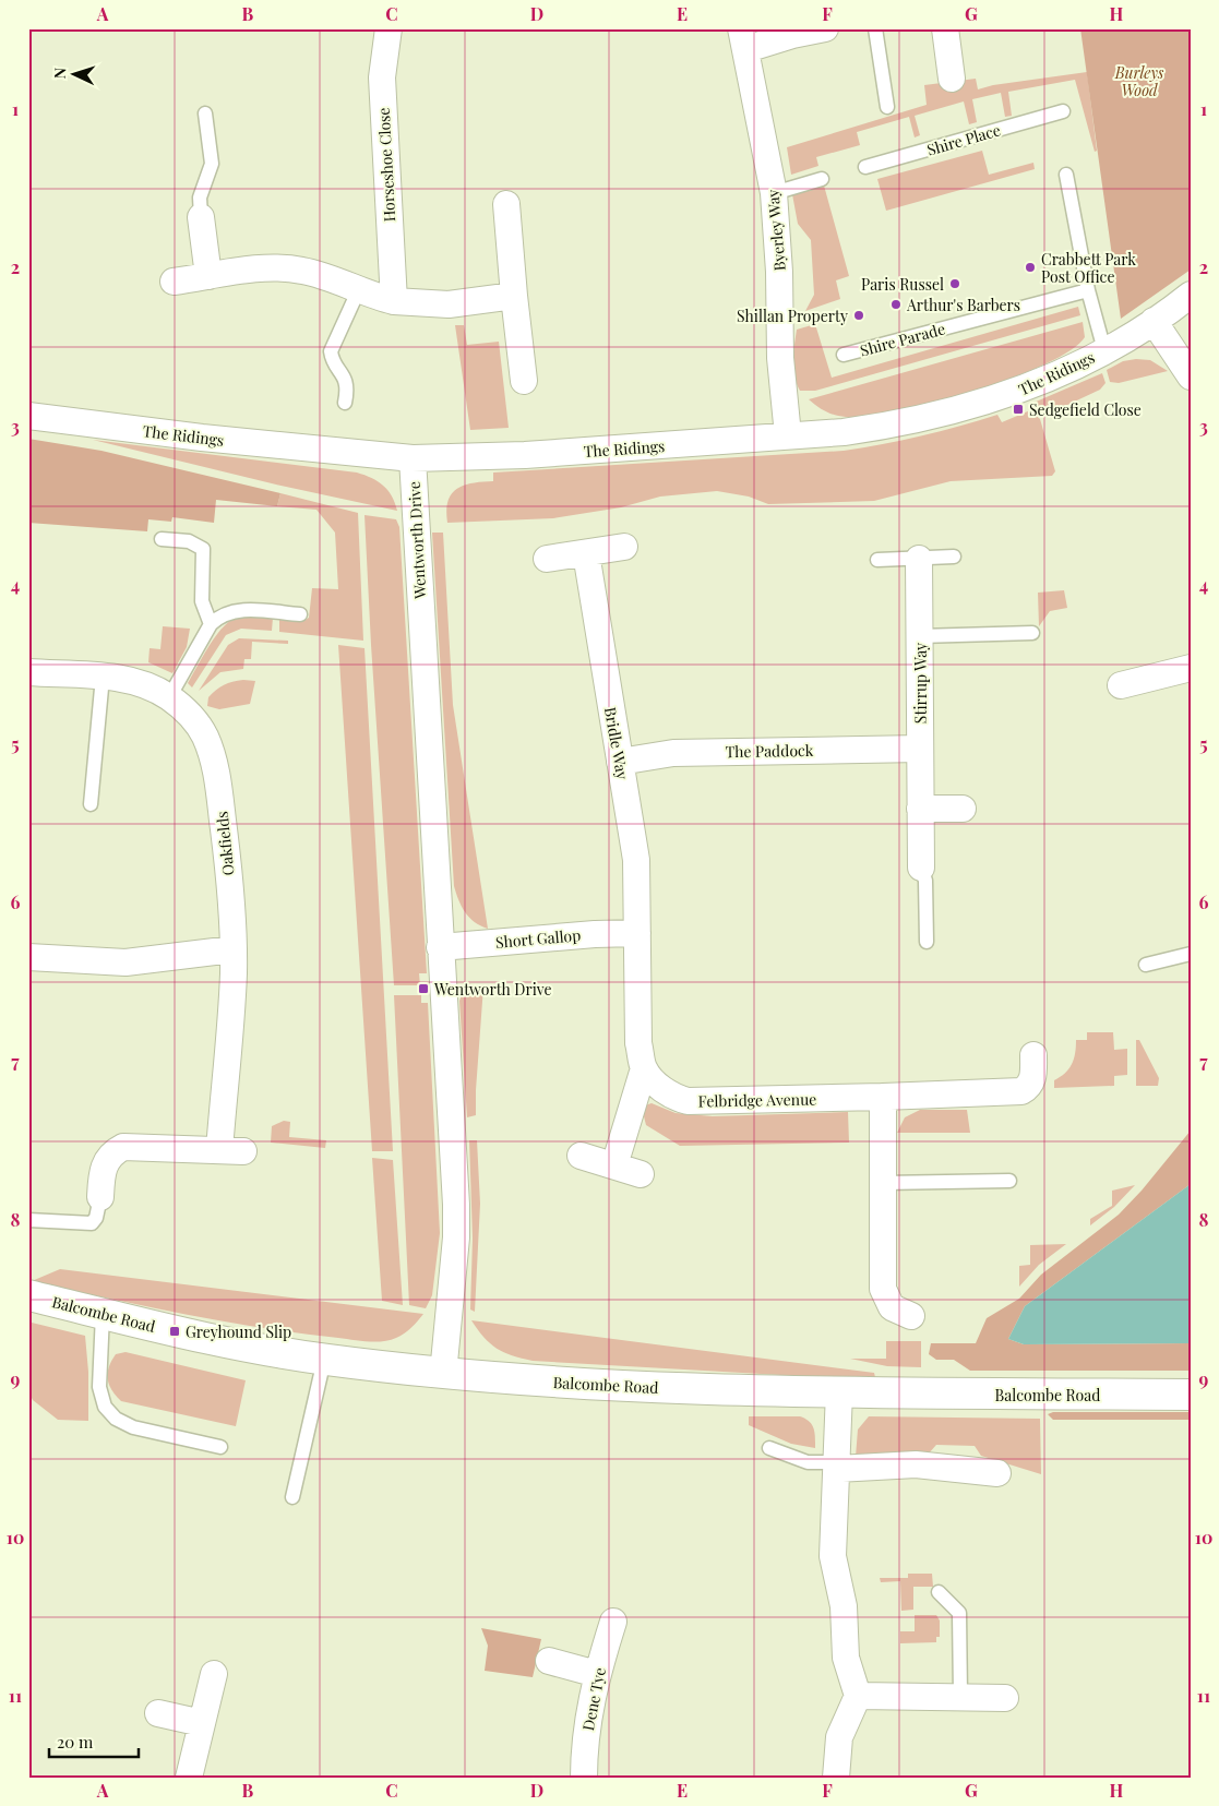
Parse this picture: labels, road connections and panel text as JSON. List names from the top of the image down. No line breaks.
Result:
{"streets":{"main road":["Balcombe Road"],"street":["Horseshoe Close","Byerley Way","The Ridings","Wentworth Drive","Stirrup Way","Bridle Way","The Paddock","Oakfields","Short Gallop","Felbridge Avenue","Dene Tye"],"lane":["Shire Place","Shire Parade"]},"crossings":[["Byerley Way","The Ridings"],["The Ridings","Wentworth Drive"],["Wentworth Drive","Short Gallop"],["Wentworth Drive","Balcombe Road"],["Stirrup Way","The Paddock"],["Bridle Way","The Paddock"],["Bridle Way","Short Gallop"]],"parks":["Burleys Wood"],"places":{"other":["Crabbett Park Post Office","Paris Russel","Arthur's Barbers","Shillan Property"],"transit":["Sedgefield Close","Wentworth Drive","Greyhound Slip"]},"scale_bar":"20 m","north":"left","grid":{"columns":["A","B","C","D","E","F","G","H"],"rows":["1","2","3","4","5","6","7","8","9","10","11"]}}
